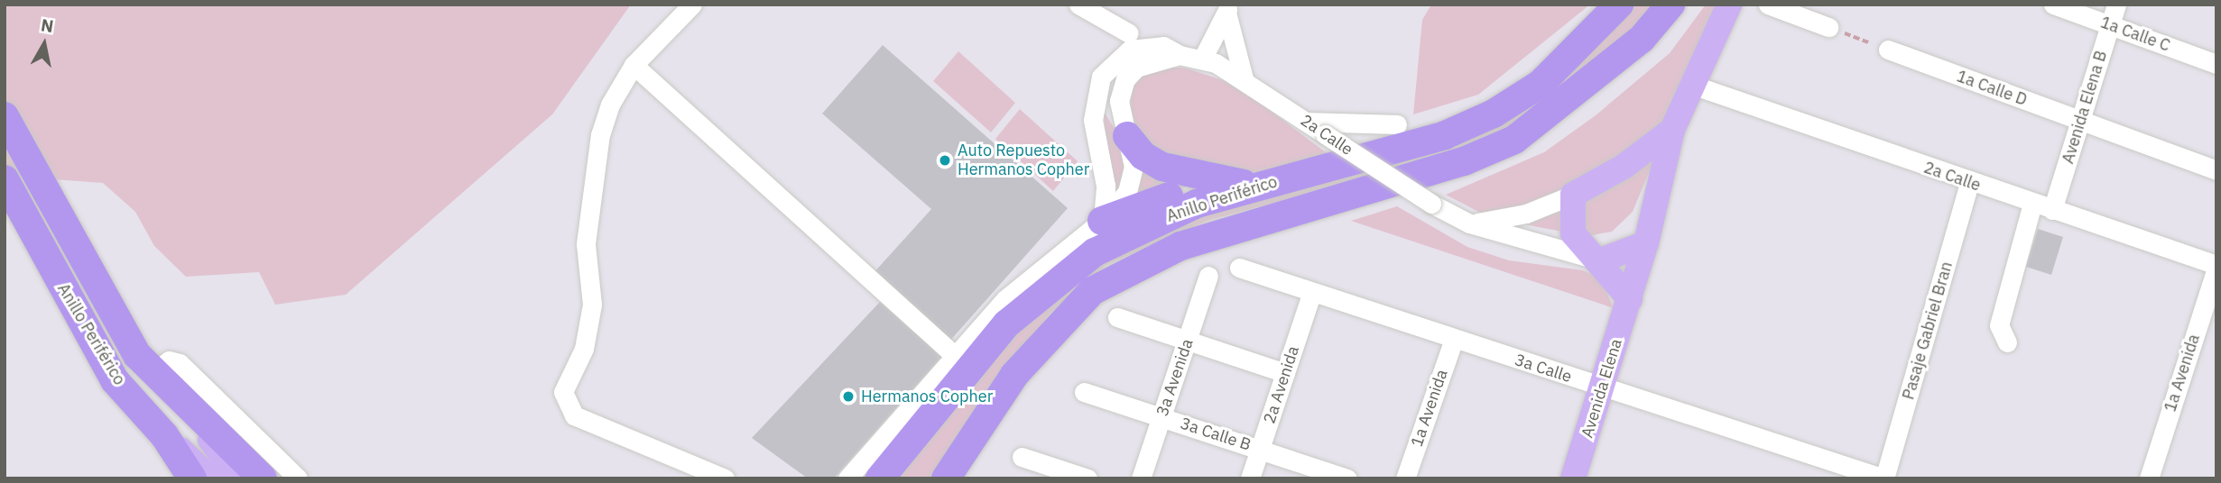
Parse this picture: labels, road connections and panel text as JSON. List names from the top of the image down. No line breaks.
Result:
{"streets":{"highway":["Anillo Periférico"],"main road":["Avenida Elena"],"street":["1a Calle C","1a Calle D","Avenida Elena B","2a Calle","Pasaje Gabriel Bran","3a Calle","1a Avenida","3a Avenida","2a Avenida","3a Calle B"]},"crossings":[["1a Calle C","Avenida Elena B"],["1a Calle D","Avenida Elena B"],["Avenida Elena B","2a Calle"],["2a Calle","Pasaje Gabriel Bran"],["2a Calle","1a Avenida"],["2a Calle","Avenida Elena"],["Pasaje Gabriel Bran","3a Calle"],["3a Calle","1a Avenida"],["3a Calle","2a Avenida"],["3a Calle","Avenida Elena"],["3a Avenida","3a Calle B"],["2a Avenida","3a Calle B"]],"places":["Auto Repuesto Hermanos Copher","Hermanos Copher"],"north":"top"}
